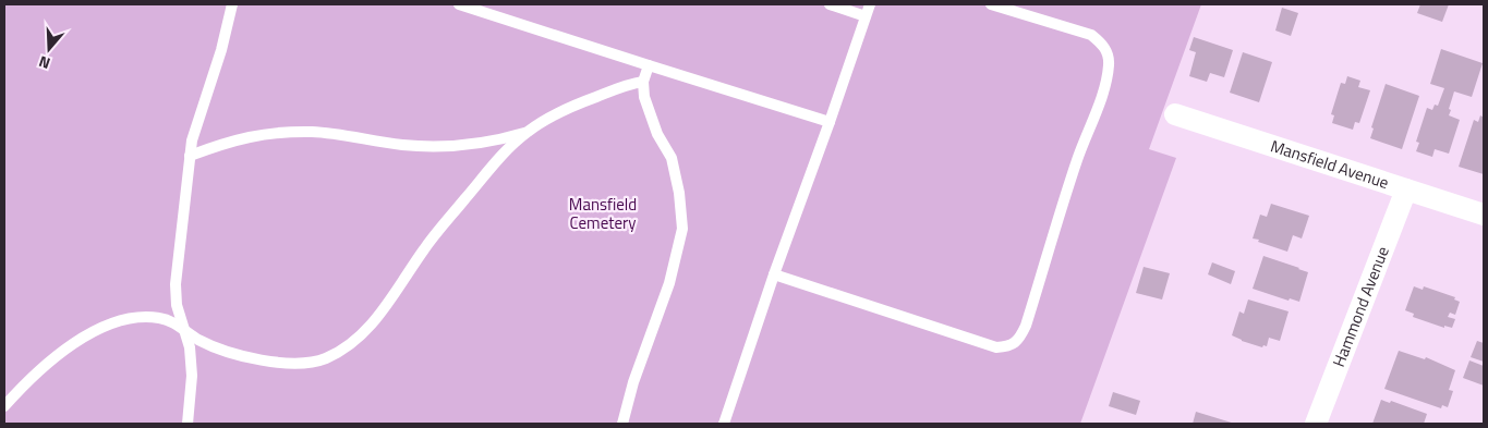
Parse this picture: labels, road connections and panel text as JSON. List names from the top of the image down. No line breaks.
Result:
{"streets":{"street":["Mansfield Avenue","Hammond Avenue"]},"crossings":[["Mansfield Avenue","Hammond Avenue"]],"parks":["Mansfield Cemetery"],"north":"bottom"}
